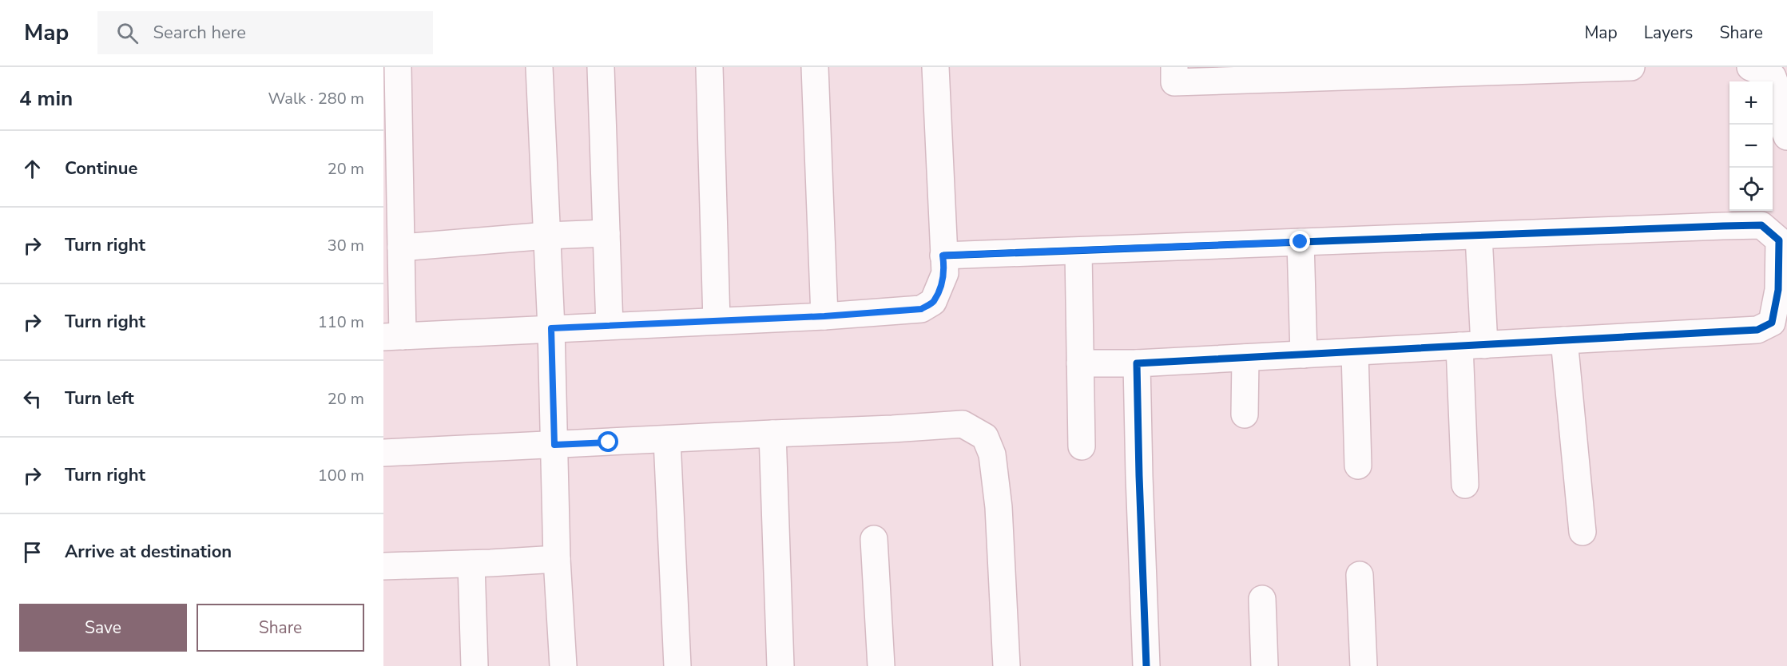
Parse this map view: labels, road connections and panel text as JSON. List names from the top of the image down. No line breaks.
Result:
{"page":{"header":"Map","search":"Search here","nav":["Map","Layers","Share"],"heading":["4 min","Walk · 280 m"],"map_buttons":["+","−"],"list":[["Continue","20 m"],["Turn right","30 m"],["Turn right","110 m"],["Turn left","20 m"],["Turn right","100 m"],"Arrive at destination"],"buttons":["Save","Share"]}}
